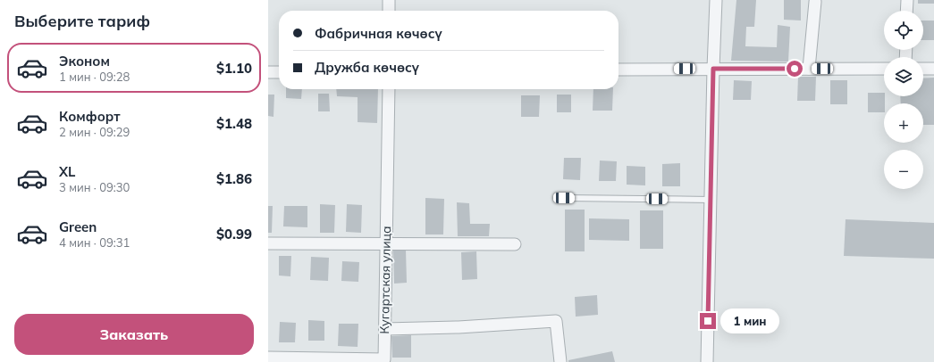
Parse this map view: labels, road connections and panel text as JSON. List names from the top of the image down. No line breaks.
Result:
{"streets":{"street":["Кугартская улица"]},"page":{"heading":"Выберите тариф","map_buttons":["+","−"],"banner":["Фабричная көчөсү","Дружба көчөсү"],"list":[{"name":"Эконом","note":"1 мин · 09:28","value":"$1.10"},{"name":"Комфорт","note":"2 мин · 09:29","value":"$1.48"},{"name":"XL","note":"3 мин · 09:30","value":"$1.86"},{"name":"Green","note":"4 мин · 09:31","value":"$0.99"}],"buttons":"Заказать","bubble":"1 мин"}}
